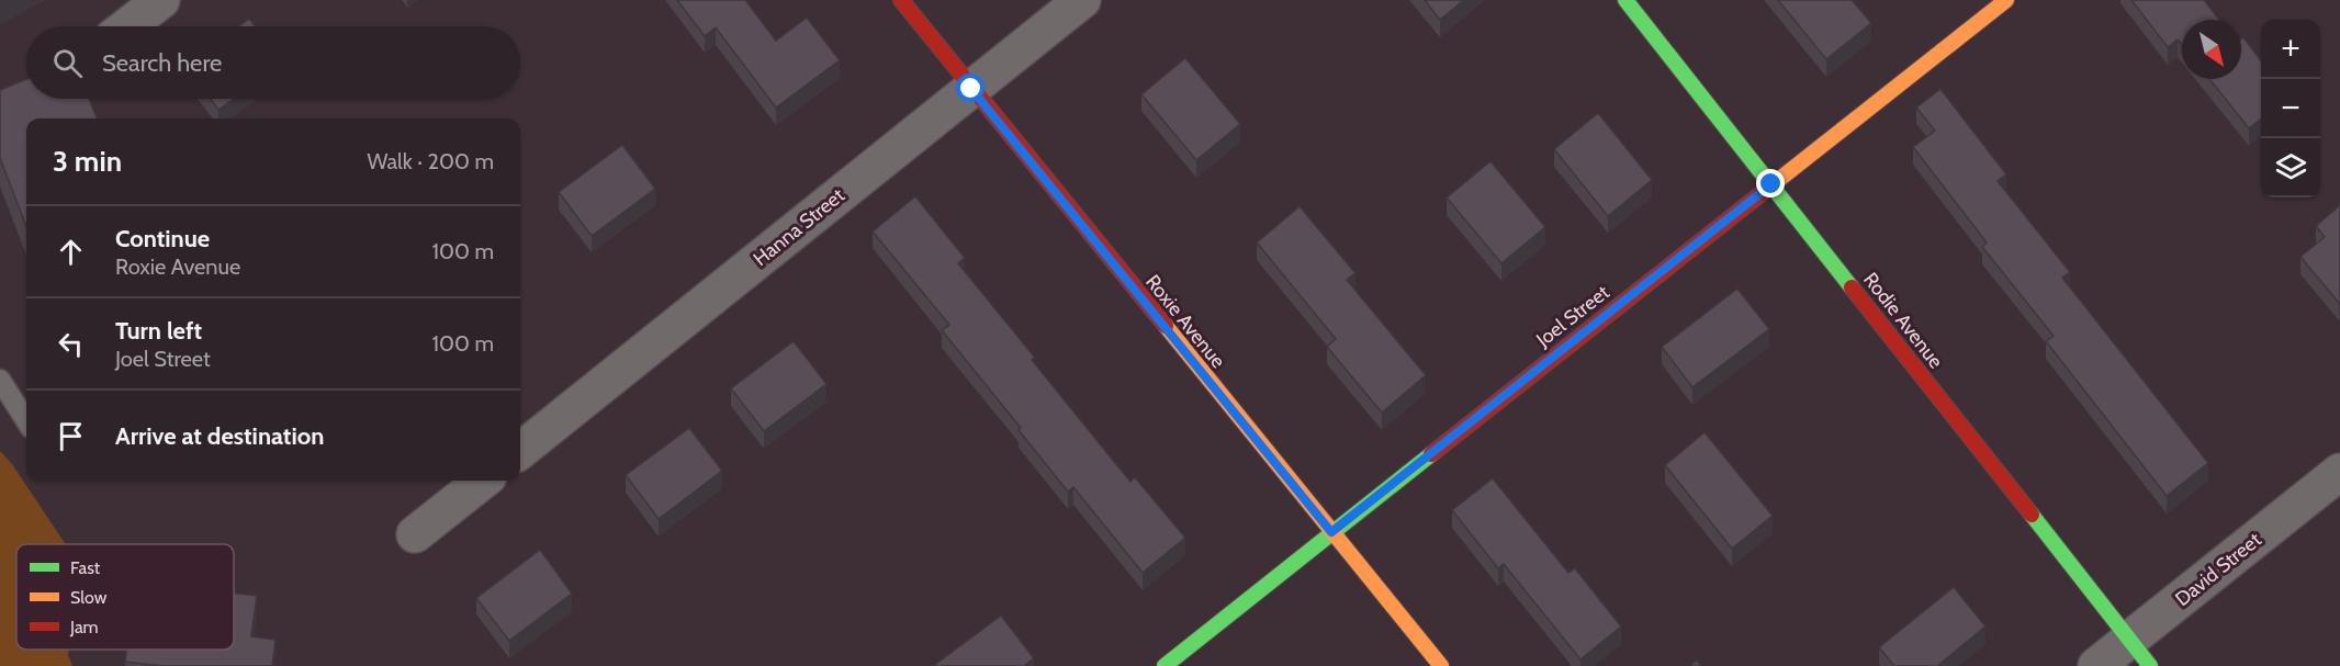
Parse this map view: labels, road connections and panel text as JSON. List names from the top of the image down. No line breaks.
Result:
{"streets":{"street":["Hanna Street","Joel Street","Rodie Avenue","Roxie Avenue","David Street"]},"crossings":[["Hanna Street","Roxie Avenue"],["Joel Street","Rodie Avenue"],["Joel Street","Roxie Avenue"],["Rodie Avenue","David Street"]],"legend":["Fast","Slow","Jam"],"north":"bottom right","page":{"map_buttons":["+","−"],"search":"Search here","heading":["3 min","Walk · 200 m"],"list":[["Continue","Roxie Avenue","100 m"],["Turn left","Joel Street","100 m"],"Arrive at destination"]}}
